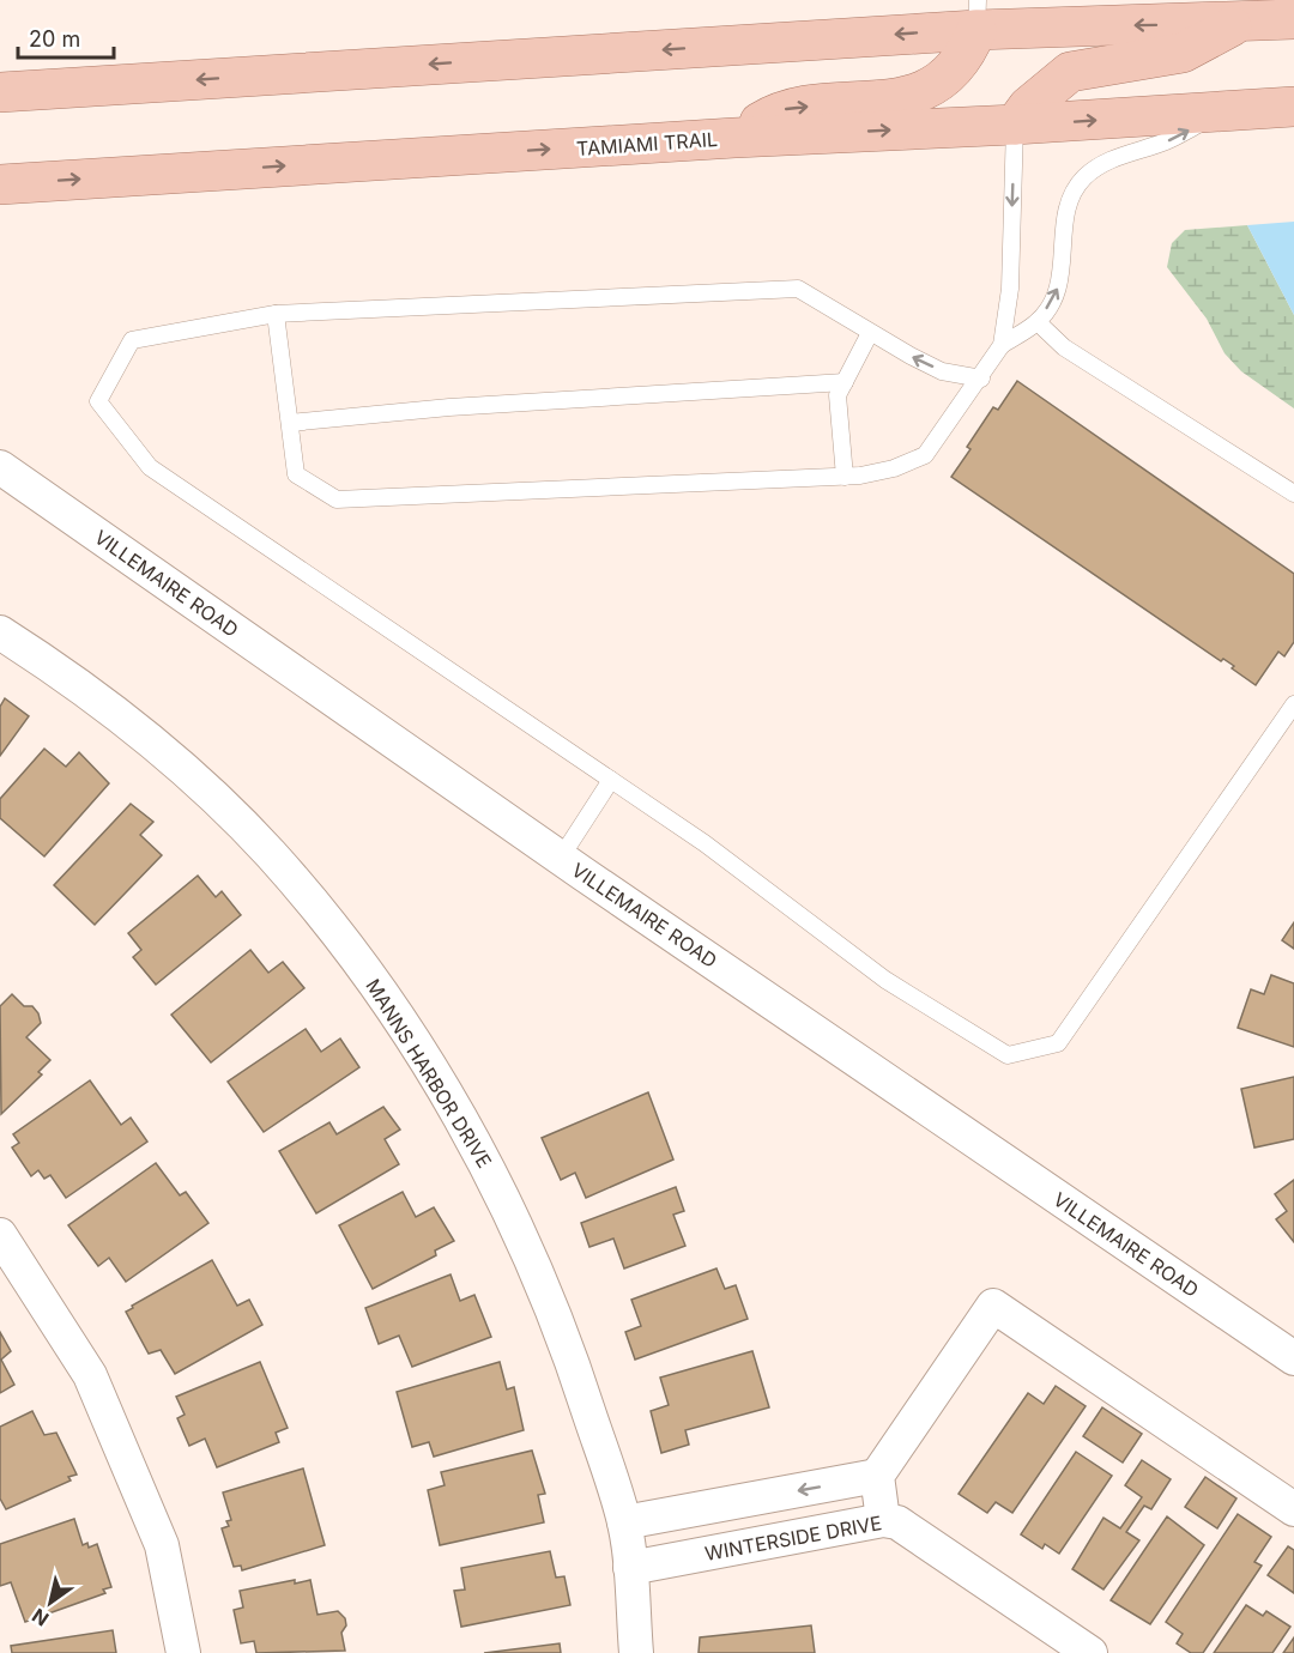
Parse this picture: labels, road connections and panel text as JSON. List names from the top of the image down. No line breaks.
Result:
{"streets":{"main road":["TAMIAMI TRAIL"],"street":["VILLEMAIRE ROAD","MANNS HARBOR DRIVE","WINTERSIDE DRIVE"]},"crossings":[["MANNS HARBOR DRIVE","WINTERSIDE DRIVE"]],"scale_bar":"20 m","north":"bottom left"}
